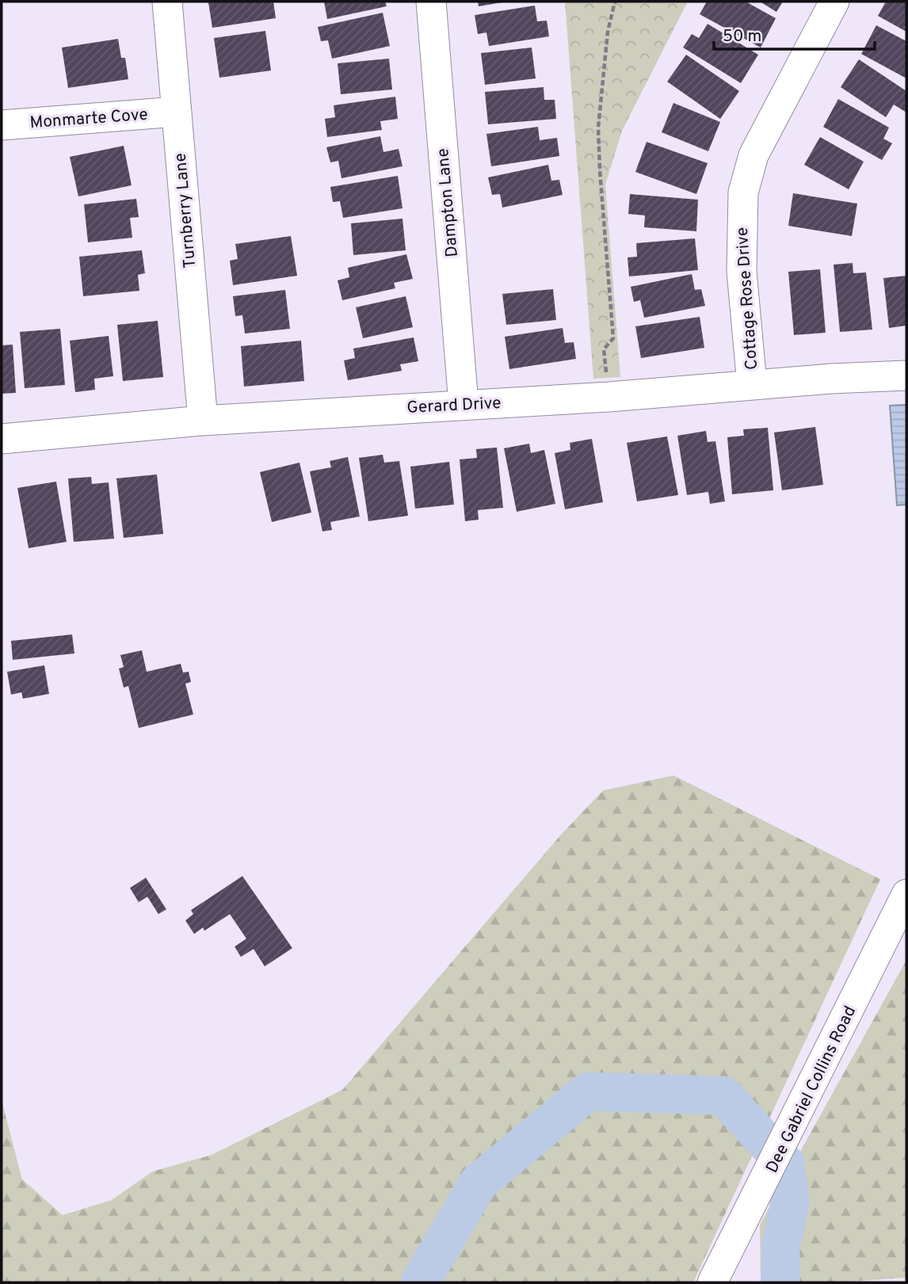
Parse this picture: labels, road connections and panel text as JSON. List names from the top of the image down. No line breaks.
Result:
{"streets":{"street":["Monmarte Cove","Dampton Lane","Turnberry Lane","Cottage Rose Drive","Gerard Drive","Dee Gabriel Collins Road"]},"crossings":[["Monmarte Cove","Turnberry Lane"],["Dampton Lane","Gerard Drive"],["Turnberry Lane","Gerard Drive"],["Cottage Rose Drive","Gerard Drive"]],"scale_bar":"50 m"}
